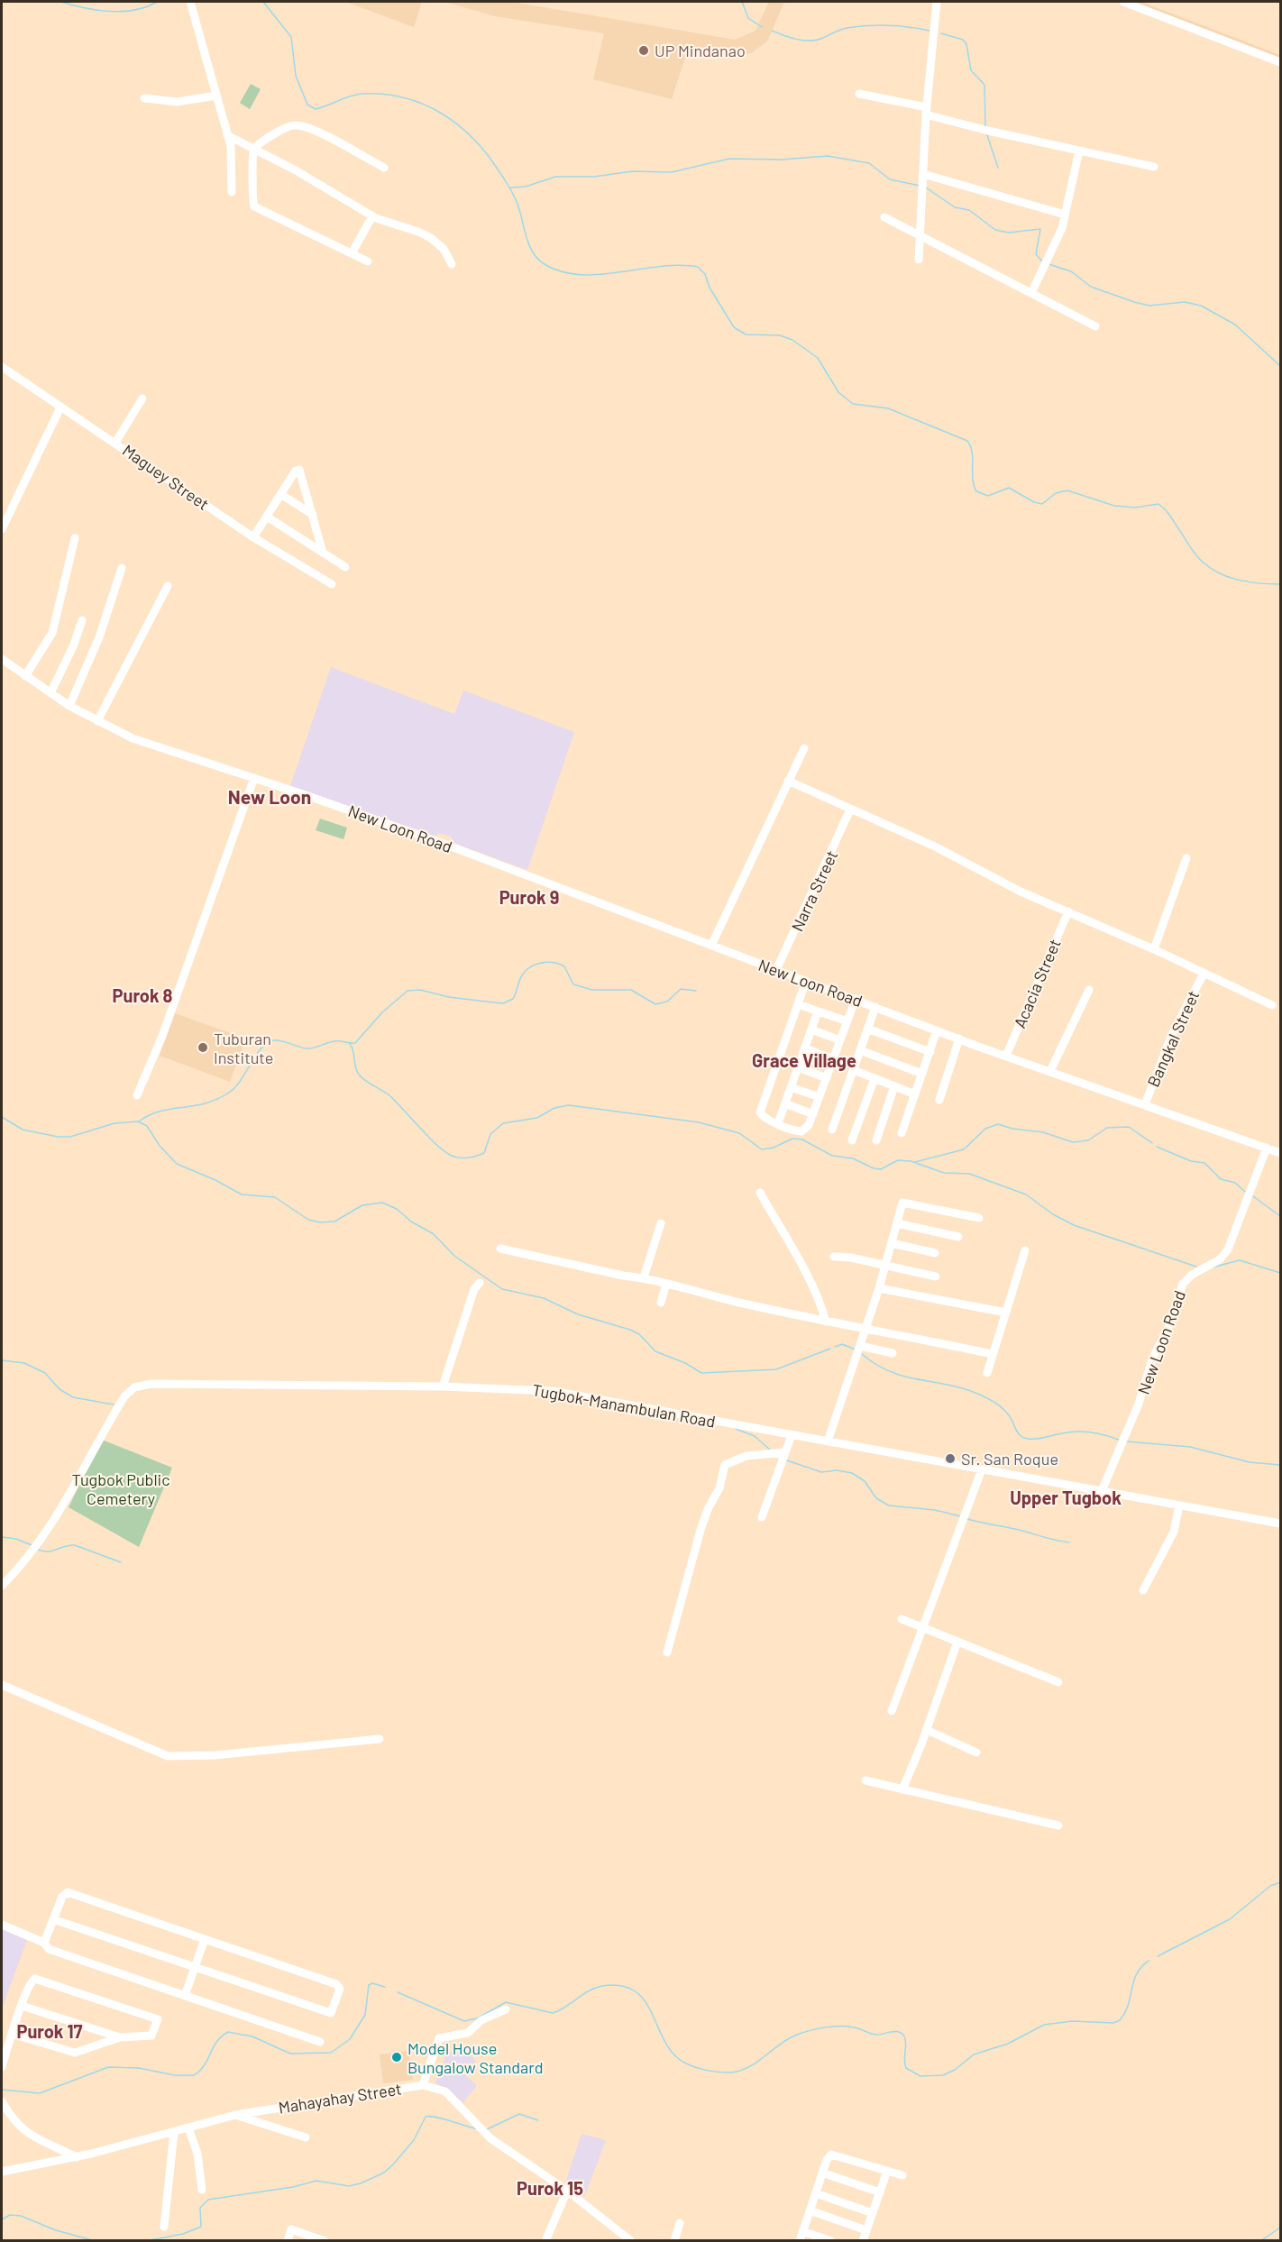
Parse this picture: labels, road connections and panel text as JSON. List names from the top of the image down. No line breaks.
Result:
{"streets":{"street":["Maguey Street","New Loon Road","Narra Street","Acacia Street","Bangkal Street","Tugbok-Manambulan Road","Mahayahay Street"]},"crossings":[["New Loon Road","Narra Street"],["New Loon Road","Acacia Street"],["New Loon Road","Bangkal Street"],["New Loon Road","Tugbok-Manambulan Road"]],"districts":["New Loon","Purok 9","Purok 8","Grace Village","Upper Tugbok","Purok 17","Purok 15"],"parks":["Tugbok Public Cemetery"],"places":["UP Mindanao","Tuburan Institute","Sr. San Roque","Model House Bungalow Standard"]}
